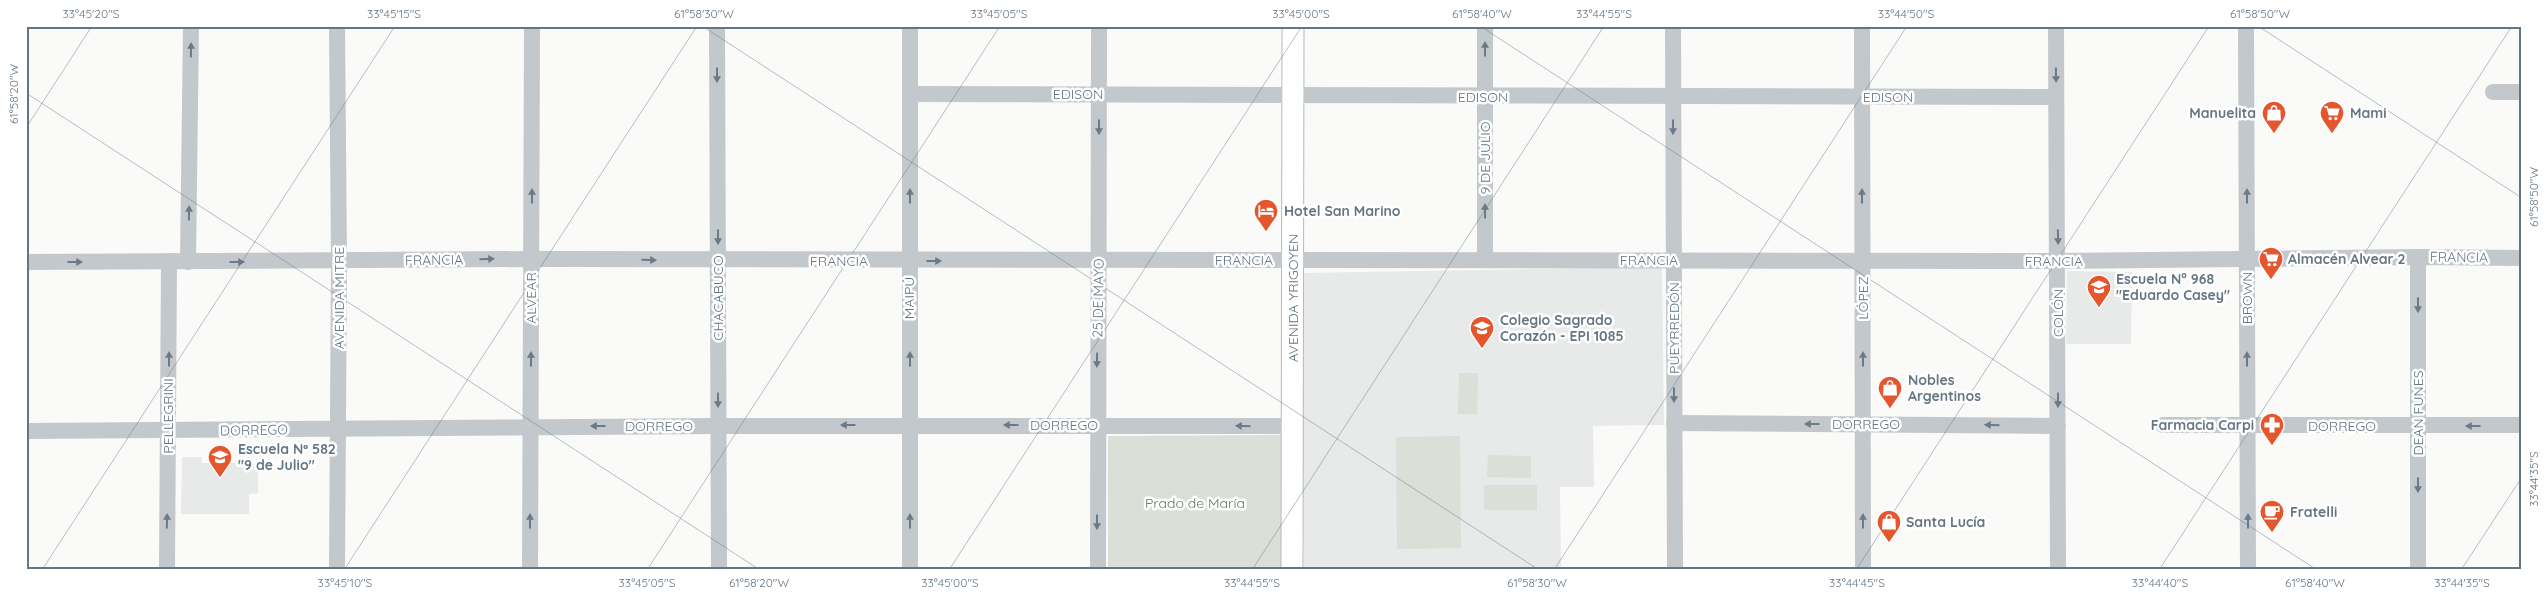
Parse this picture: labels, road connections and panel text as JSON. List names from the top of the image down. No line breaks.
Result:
{"streets":{"main road":["AVENIDA YRIGOYEN"],"street":["EDISON","9 DE JULIO","FRANCIA","AVENIDA MITRE","ALVEAR","CHACABUCO","MAIPÚ","25 DE MAYO","LÓPEZ","BROWN","COLÓN","PUEYRREDÓN","DEAN FUNES","PELLEGRINI","DORREGO"]},"crossings":[["EDISON","9 DE JULIO"],["EDISON","MAIPÚ"],["EDISON","25 DE MAYO"],["EDISON","AVENIDA YRIGOYEN"],["EDISON","LÓPEZ"],["EDISON","COLÓN"],["EDISON","PUEYRREDÓN"],["9 DE JULIO","FRANCIA"],["FRANCIA","AVENIDA MITRE"],["FRANCIA","ALVEAR"],["FRANCIA","CHACABUCO"],["FRANCIA","MAIPÚ"],["FRANCIA","25 DE MAYO"],["FRANCIA","AVENIDA YRIGOYEN"],["FRANCIA","LÓPEZ"],["FRANCIA","BROWN"],["FRANCIA","COLÓN"],["FRANCIA","PUEYRREDÓN"],["FRANCIA","DEAN FUNES"],["FRANCIA","PELLEGRINI"],["AVENIDA MITRE","DORREGO"],["ALVEAR","DORREGO"],["CHACABUCO","DORREGO"],["MAIPÚ","DORREGO"],["25 DE MAYO","DORREGO"],["AVENIDA YRIGOYEN","DORREGO"],["LÓPEZ","DORREGO"],["BROWN","DORREGO"],["COLÓN","DORREGO"],["PUEYRREDÓN","DORREGO"],["DEAN FUNES","DORREGO"],["PELLEGRINI","DORREGO"]],"one_way":["9 DE JULIO","ALVEAR","CHACABUCO","MAIPÚ","25 DE MAYO","LÓPEZ","BROWN","COLÓN","PUEYRREDÓN","DEAN FUNES","PELLEGRINI","DORREGO"],"parks":["Prado de María"],"places":{"shop":["Manuelita","Nobles Argentinos","Santa Lucía"],"supermarket":["Mami","Almacén Alvear 2"],"hotel":["Hotel San Marino"],"school or university":["Escuela N° 968 \"Eduardo Casey\"","Colegio Sagrado Corazón - EPI 1085","Escuela Nº 582 \"9 de Julio\""],"pharmacy":["Farmacia Carpi"],"cafe":["Fratelli"]},"coordinates":["33°45'20\"S","33°45'15\"S","61°58'30\"W","33°45'05\"S","33°45'00\"S","61°58'40\"W","33°44'55\"S","33°44'50\"S","61°58'50\"W","61°58'20\"W","33°44'35\"S","33°45'10\"S","33°44'45\"S","33°44'40\"S"]}
